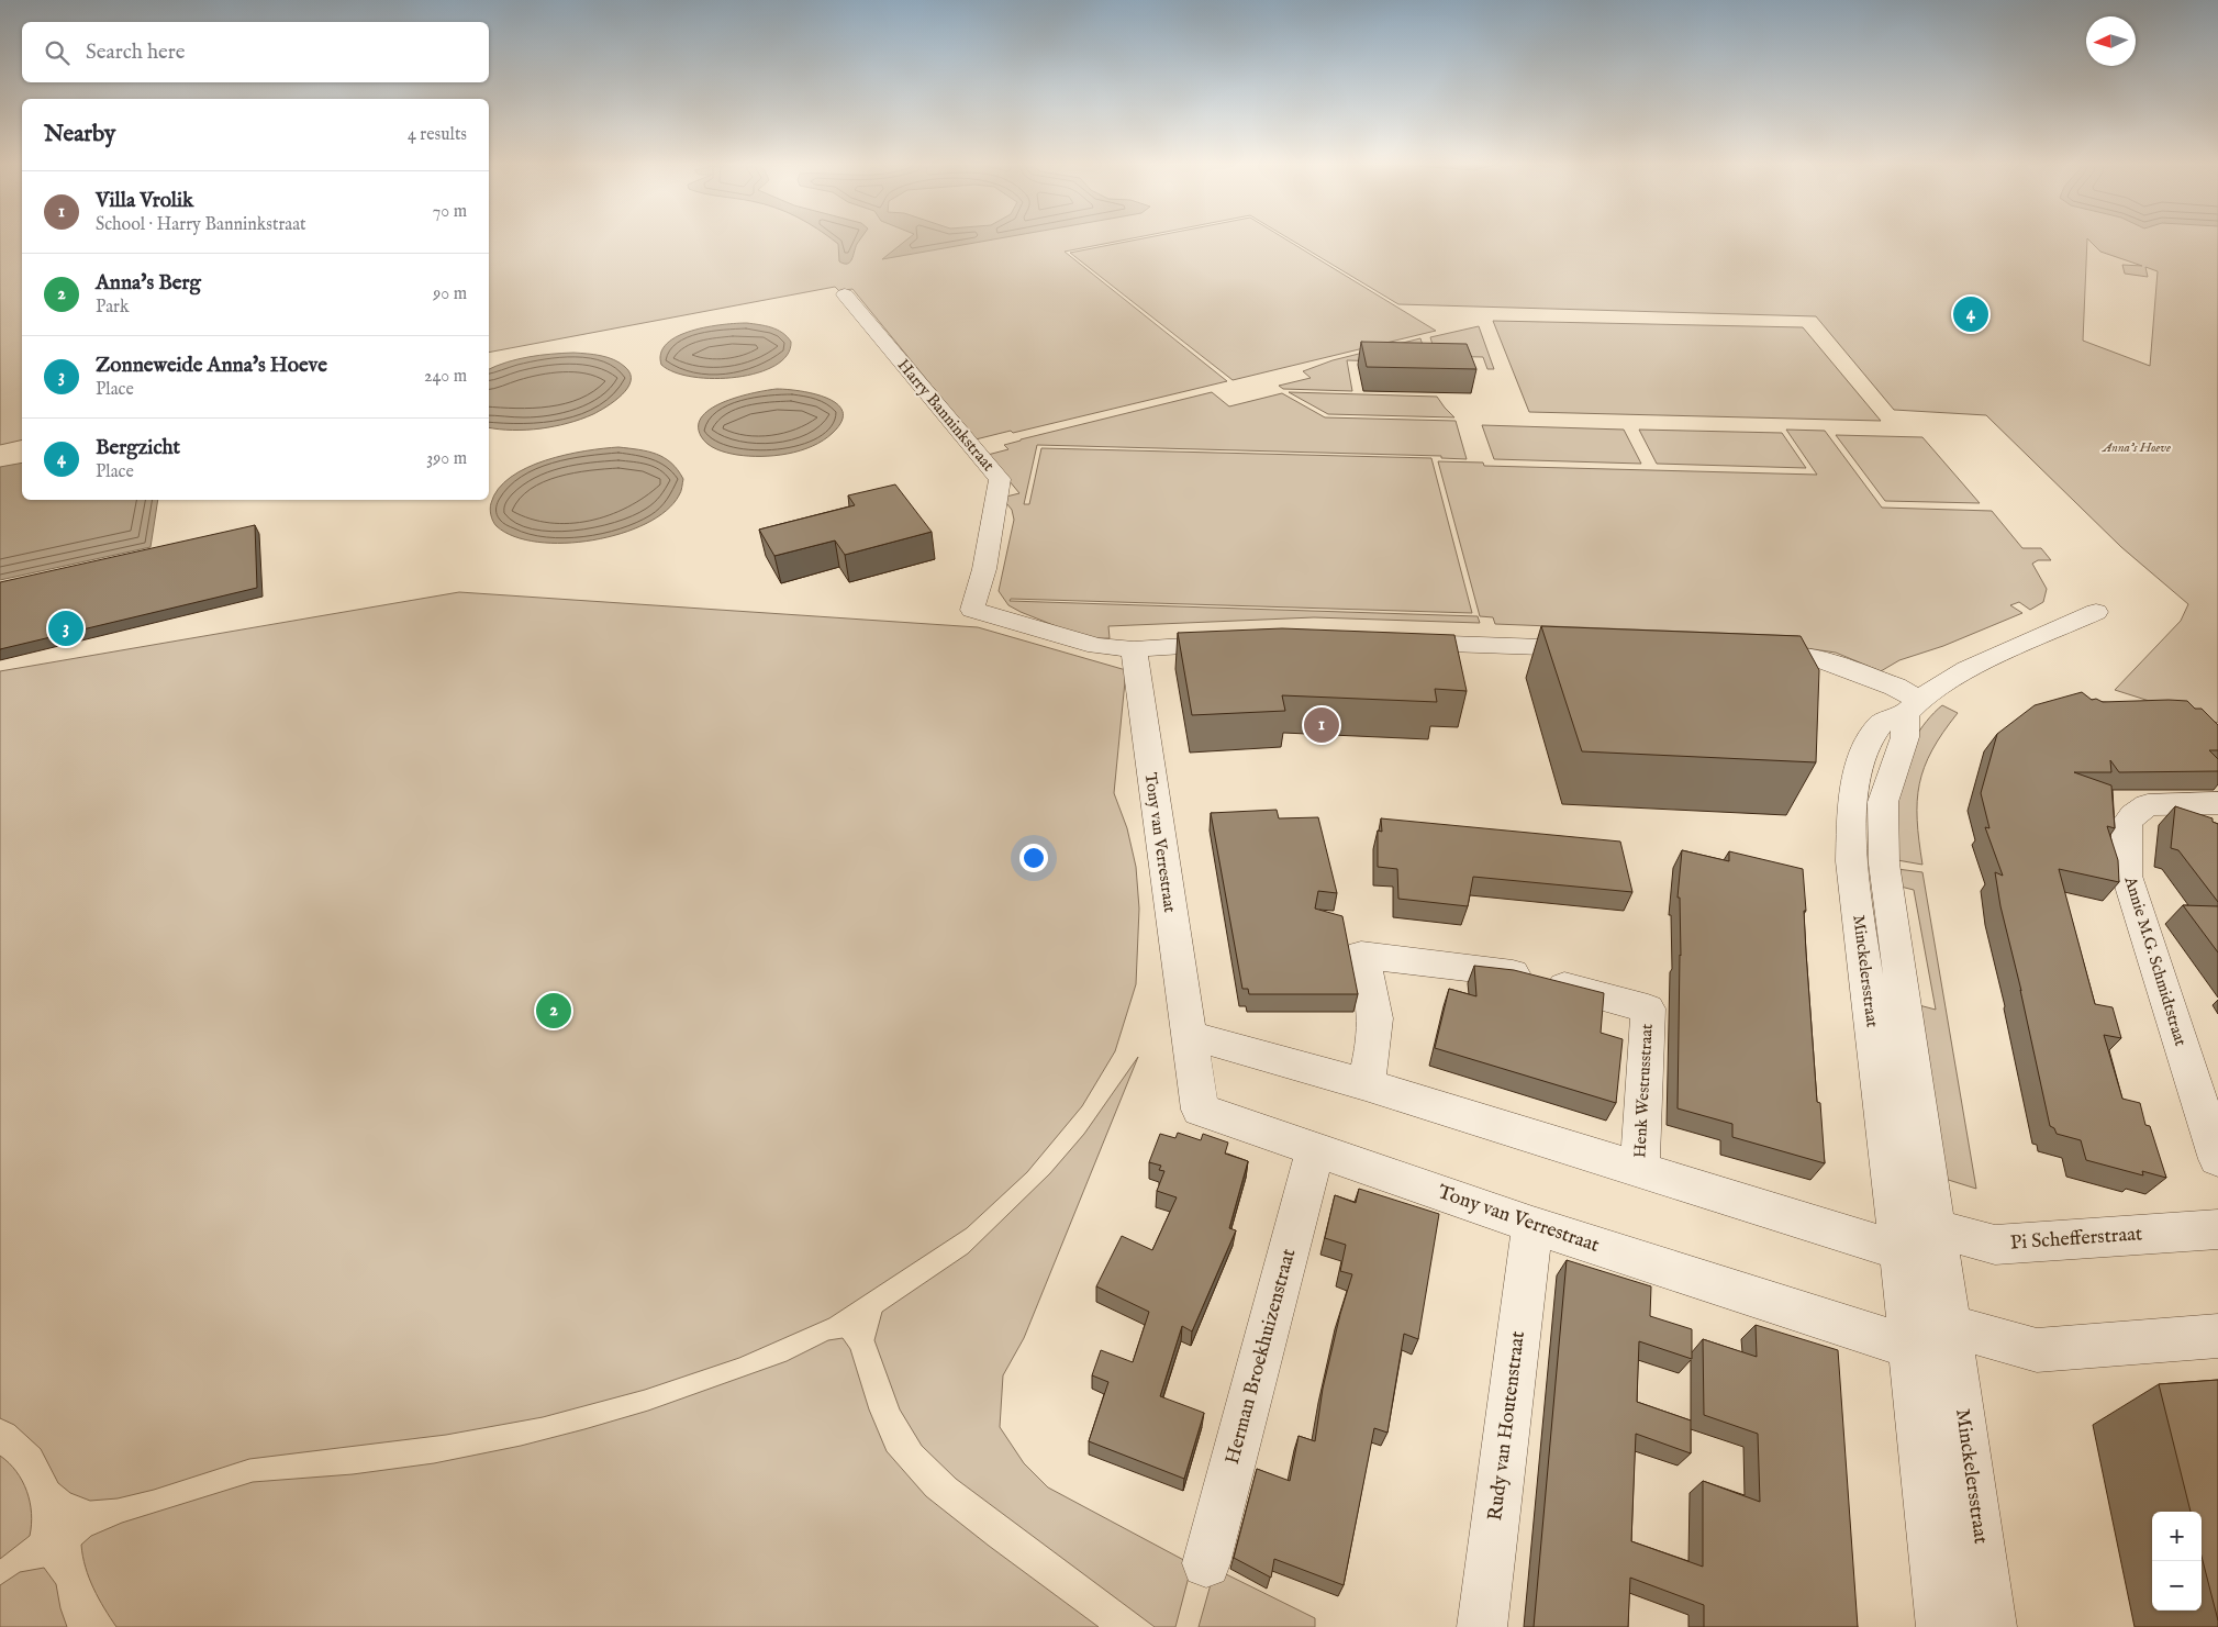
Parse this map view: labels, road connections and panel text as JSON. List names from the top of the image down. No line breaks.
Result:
{"streets":{"street":["Harry Banninkstraat","Tony van Verrestraat","Annie M.G. Schmidtstraat","Minckelersstraat","Henk Westrusstraat","Pi Schefferstraat","Herman Broekhuizenstraat","Rudy van Houtenstraat"]},"crossings":[["Harry Banninkstraat","Tony van Verrestraat"],["Tony van Verrestraat","Minckelersstraat"],["Tony van Verrestraat","Herman Broekhuizenstraat"],["Tony van Verrestraat","Rudy van Houtenstraat"],["Minckelersstraat","Pi Schefferstraat"]],"parks":["Anna's Hoeve"],"north":"left","page":{"search":"Search here","heading":["Nearby","4 results"],"list":[{"mark":"1","name":"Villa Vrolik","note":"School · Harry Banninkstraat","value":"70 m"},{"mark":"2","name":"Anna's Berg","note":"Park","value":"90 m"},{"mark":"3","name":"Zonneweide Anna's Hoeve","note":"Place","value":"240 m"},{"mark":"4","name":"Bergzicht","note":"Place","value":"390 m"}],"pins":["4","3","1","2"],"map_buttons":["+","−"]}}
